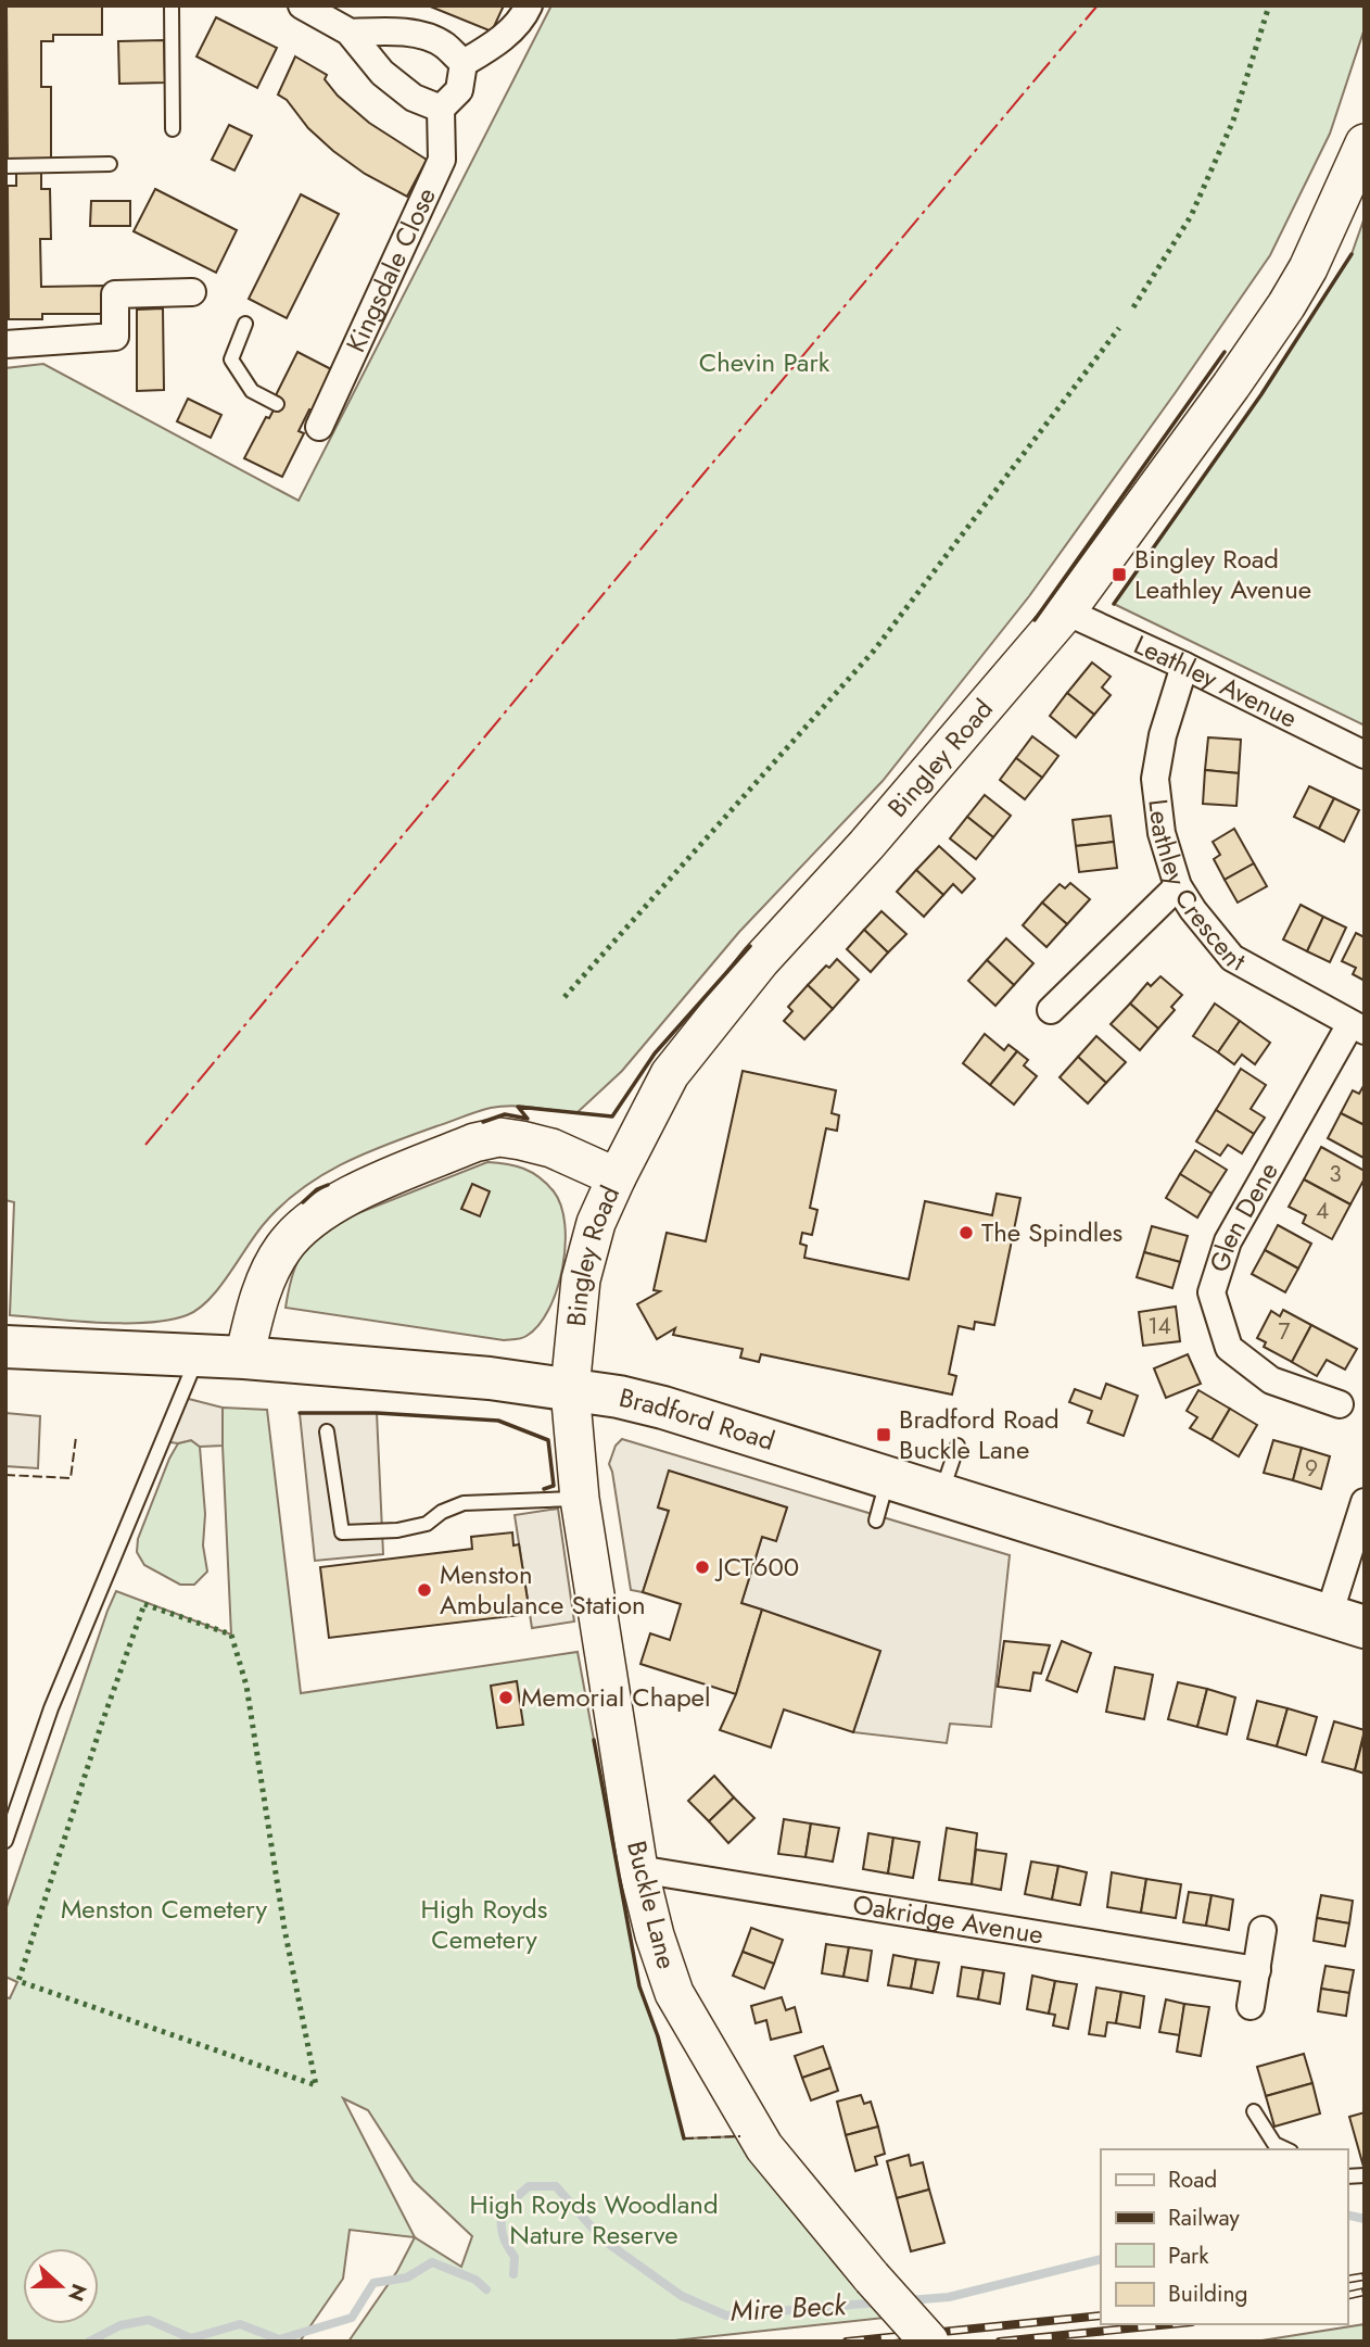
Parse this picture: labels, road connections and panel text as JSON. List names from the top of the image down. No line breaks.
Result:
{"streets":{"main road":["Bradford Road"],"street":["Kingsdale Close","Leathley Avenue","Bingley Road","Leathley Crescent","Glen Dene","Buckle Lane","Oakridge Avenue"]},"crossings":[["Leathley Avenue","Bingley Road"],["Leathley Avenue","Leathley Crescent"],["Bingley Road","Bradford Road"],["Bingley Road","Buckle Lane"],["Leathley Crescent","Glen Dene"],["Bradford Road","Buckle Lane"],["Buckle Lane","Oakridge Avenue"]],"water":["Mire Beck"],"parks":["Chevin Park","Menston Cemetery","High Royds Cemetery","High Royds Woodland Nature Reserve"],"places":{"transit":["Bingley Road Leathley Avenue","Bradford Road Buckle Lane"],"other":["The Spindles","JCT600","Menston Ambulance Station","Memorial Chapel"]},"house_numbers":["3","4","14","7","9"],"legend":["Road","Railway","Park","Building"],"north":"right"}
